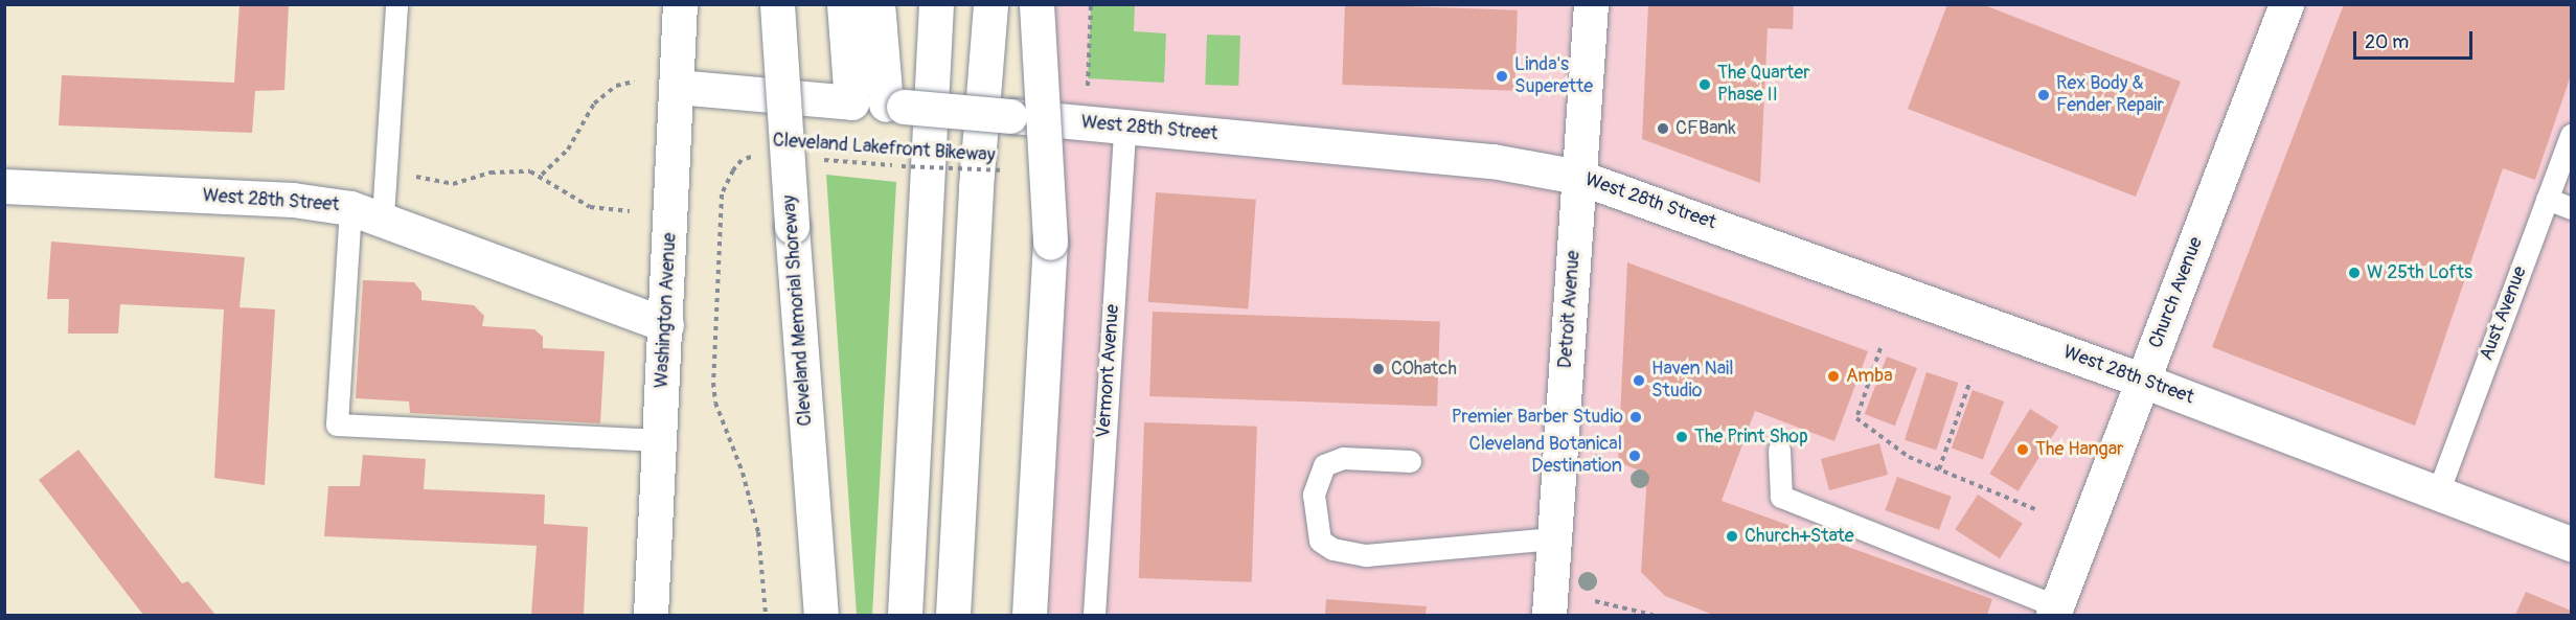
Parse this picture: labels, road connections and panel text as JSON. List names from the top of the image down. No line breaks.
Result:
{"streets":{"main road":["West 28th Street","Church Avenue","Detroit Avenue","Washington Avenue","Cleveland Memorial Shoreway"],"lane":["Aust Avenue","Vermont Avenue"],"path":["Cleveland Lakefront Bikeway"]},"crossings":[["West 28th Street","Church Avenue"],["West 28th Street","Detroit Avenue"],["West 28th Street","Washington Avenue"],["West 28th Street","Aust Avenue"],["West 28th Street","Vermont Avenue"]],"places":["Linda's Superette","The Quarter Phase II","Rex Body & Fender Repair","CFBank","W 25th Lofts","COhatch","Amba","Haven Nail Studio","Premier Barber Studio","The Print Shop","The Hangar","Cleveland Botanical Destination","Church+State"],"scale_bar":"20 m"}
